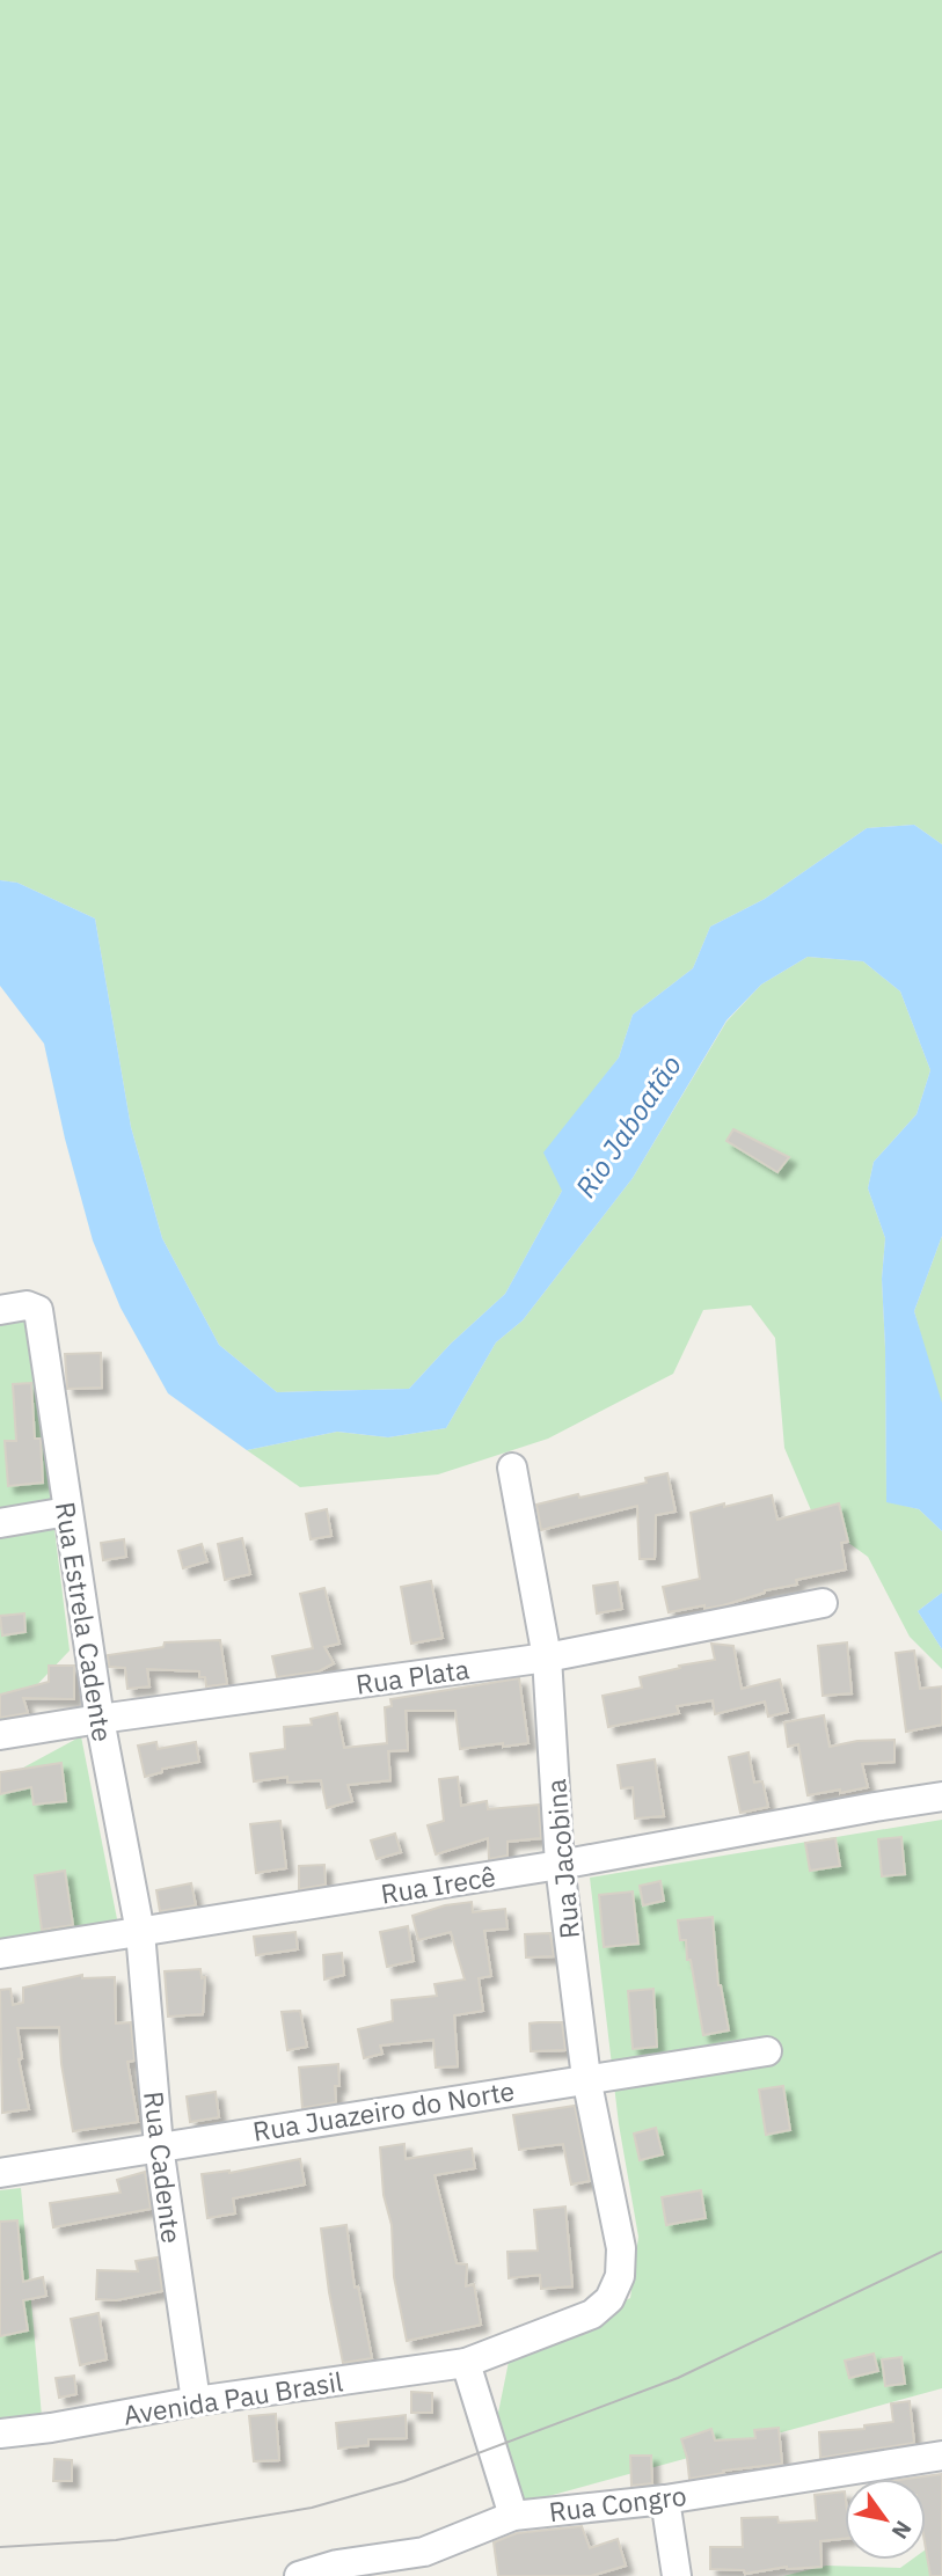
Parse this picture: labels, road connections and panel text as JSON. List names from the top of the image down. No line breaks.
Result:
{"streets":{"street":["Rua Estrela Cadente","Rua Plata","Rua Jacobina","Rua Irecê","Rua Juazeiro do Norte","Rua Cadente","Avenida Pau Brasil","Rua Congro"]},"crossings":[["Rua Estrela Cadente","Rua Plata"],["Rua Estrela Cadente","Rua Irecê"],["Rua Estrela Cadente","Rua Cadente"],["Rua Plata","Rua Jacobina"],["Rua Jacobina","Rua Irecê"],["Rua Jacobina","Rua Juazeiro do Norte"],["Rua Jacobina","Avenida Pau Brasil"],["Rua Irecê","Rua Cadente"],["Rua Juazeiro do Norte","Rua Cadente"],["Rua Cadente","Avenida Pau Brasil"]],"water":["Rio Jaboatão"],"north":"bottom right"}
